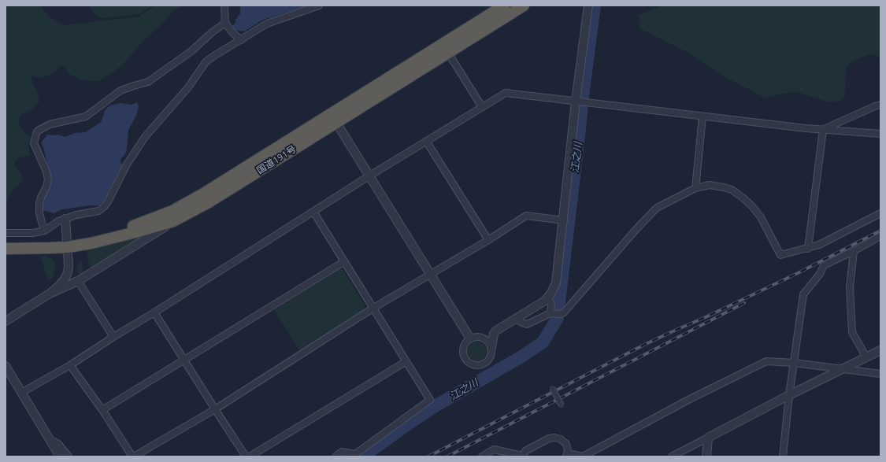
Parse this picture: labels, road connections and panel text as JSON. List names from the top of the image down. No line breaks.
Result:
{"streets":{"highway":["国道191号"]},"water":["江之川"]}
